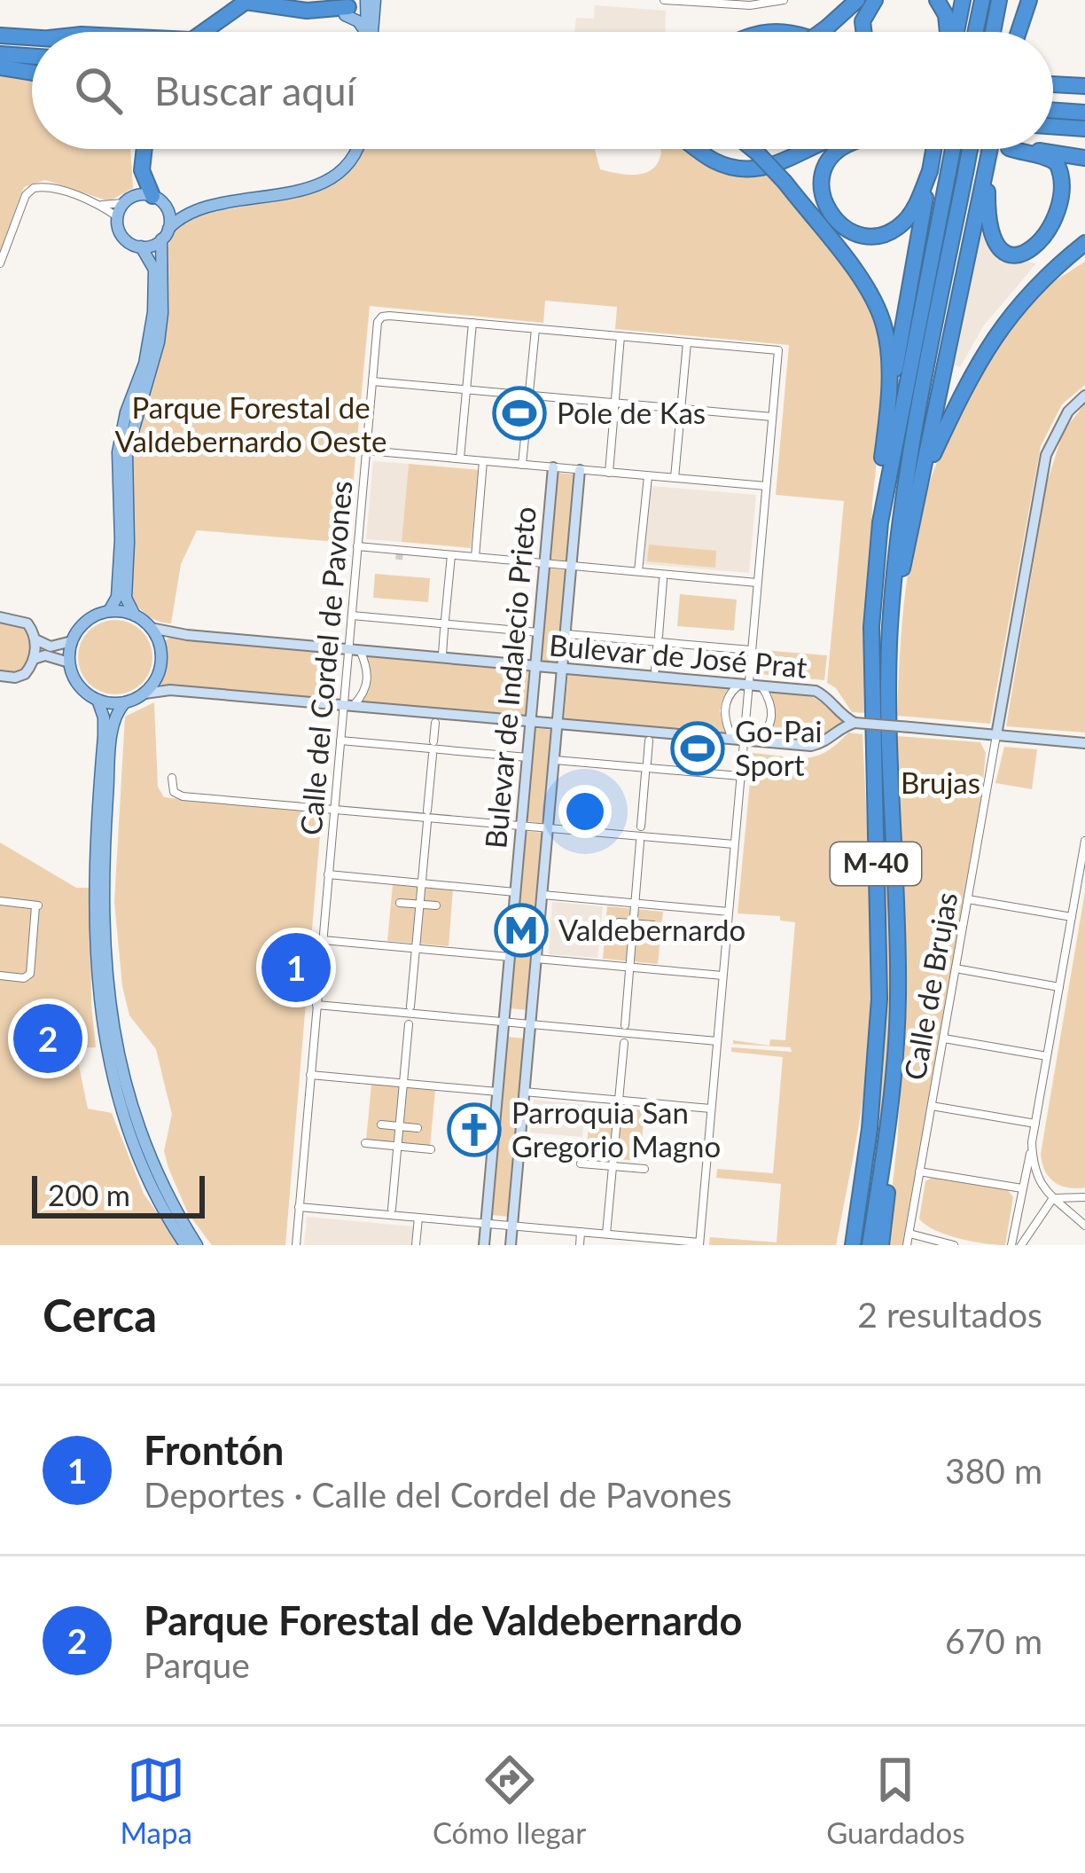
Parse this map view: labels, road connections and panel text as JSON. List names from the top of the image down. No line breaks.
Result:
{"streets":{"highway":["M-40"],"street":["Bulevar de José Prat","Calle del Cordel de Pavones","Bulevar de Indalecio Prieto","Calle de Brujas"]},"crossings":[["Bulevar de José Prat","Calle del Cordel de Pavones"],["Bulevar de José Prat","Bulevar de Indalecio Prieto"],["Calle del Cordel de Pavones","Bulevar de Indalecio Prieto"]],"parks":["Parque Forestal de Valdebernardo Oeste","Brujas"],"places":{"sports":["Pole de Kas","Go-Pai Sport"],"metro station":["Valdebernardo"],"church":["Parroquia San Gregorio Magno"]},"scale_bar":"200 m","page":{"search":"Buscar aquí","pins":["1","2"],"scale":"200 m","heading":["Cerca","2 resultados"],"list":[{"mark":"1","name":"Frontón","note":"Deportes · Calle del Cordel de Pavones","value":"380 m"},{"mark":"2","name":"Parque Forestal de Valdebernardo","note":"Parque","value":"670 m"}],"nav":["Mapa","Cómo llegar","Guardados"]}}
